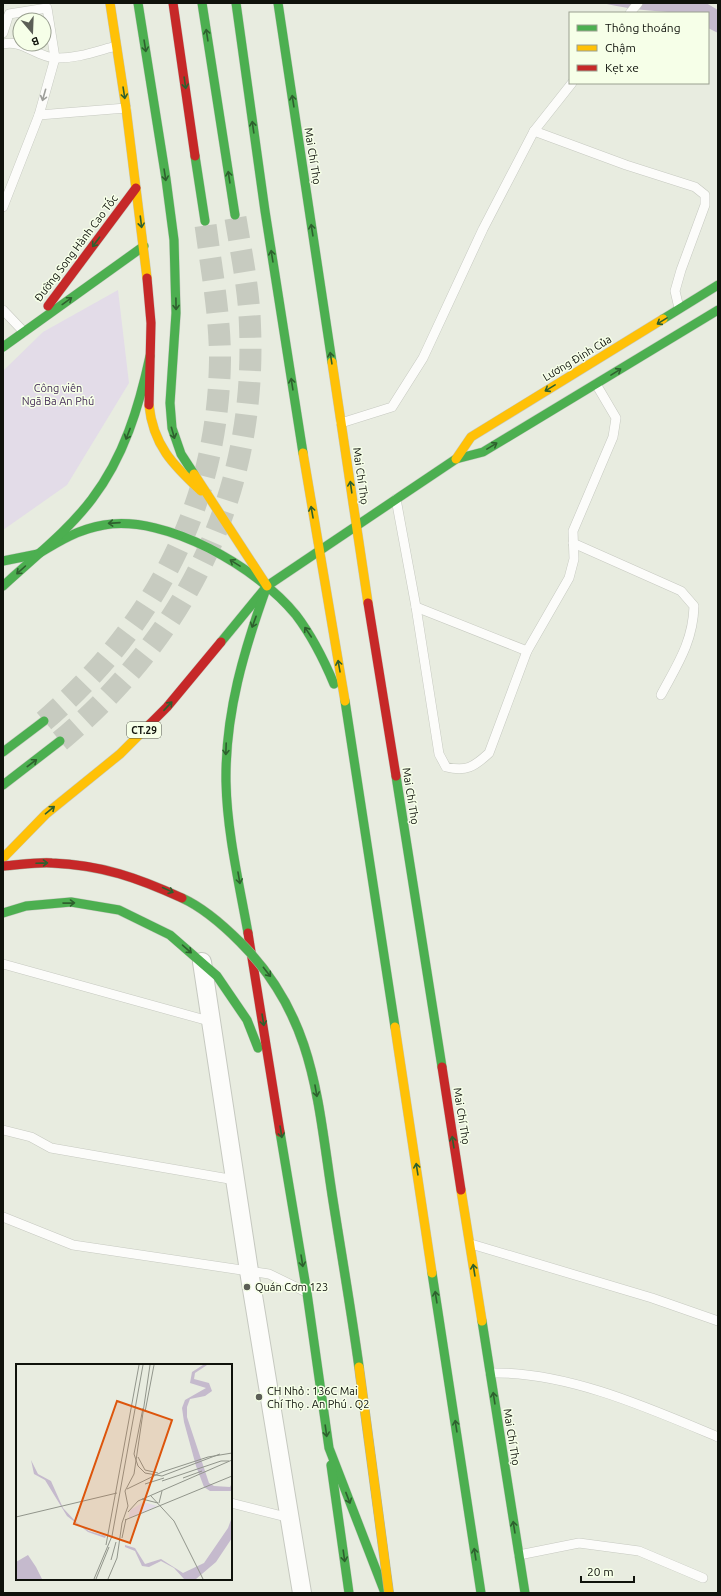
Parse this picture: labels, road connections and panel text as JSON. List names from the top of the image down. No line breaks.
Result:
{"streets":{"main road":["Mai Chí Thọ","Đường Song Hành Cao Tốc","Lương Định Của","CT.29"]},"crossings":[["Mai Chí Thọ","Lương Định Của"],["Lương Định Của","CT.29"]],"parks":["Công viên Ngã Ba An Phú"],"places":["Quán Cơm 123","CH Nhỏ : 136C Mai Chí Thọ . An Phú . Q2"],"legend":["Thông thoáng","Chậm","Kẹt xe"],"scale_bar":"20 m","north":"bottom"}
